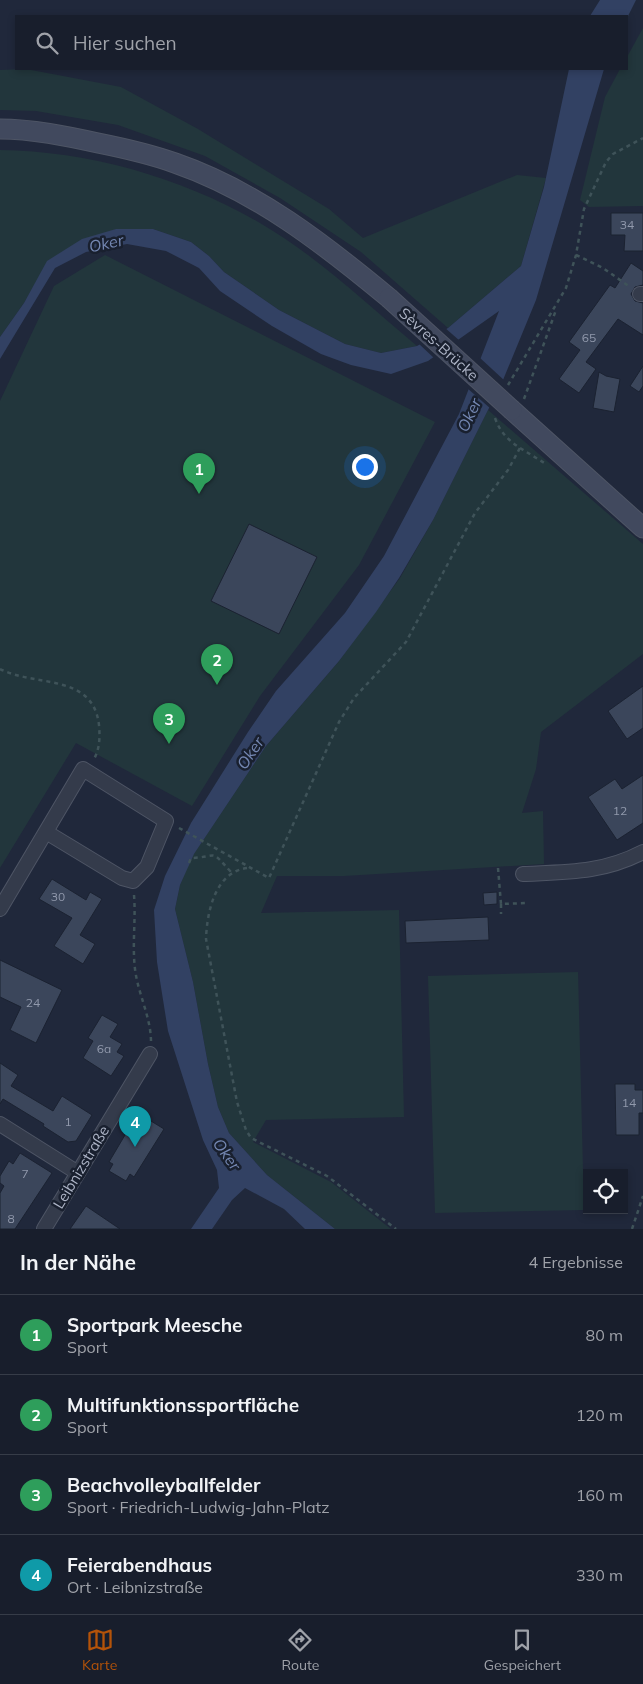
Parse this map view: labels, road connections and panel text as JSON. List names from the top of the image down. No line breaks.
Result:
{"streets":{"main road":["Sèvres-Brücke"],"street":["Leibnizstraße"]},"water":["Oker"],"house_numbers":["34","65","12","30","24","6a","14","1","7","8"],"page":{"search":"Hier suchen","pins":["1","2","3","4"],"heading":["In der Nähe","4 Ergebnisse"],"list":[{"mark":"1","name":"Sportpark Meesche","note":"Sport","value":"80 m"},{"mark":"2","name":"Multifunktionssportfläche","note":"Sport","value":"120 m"},{"mark":"3","name":"Beachvolleyballfelder","note":"Sport · Friedrich-Ludwig-Jahn-Platz","value":"160 m"},{"mark":"4","name":"Feierabendhaus","note":"Ort · Leibnizstraße","value":"330 m"}],"nav":["Karte","Route","Gespeichert"]}}
